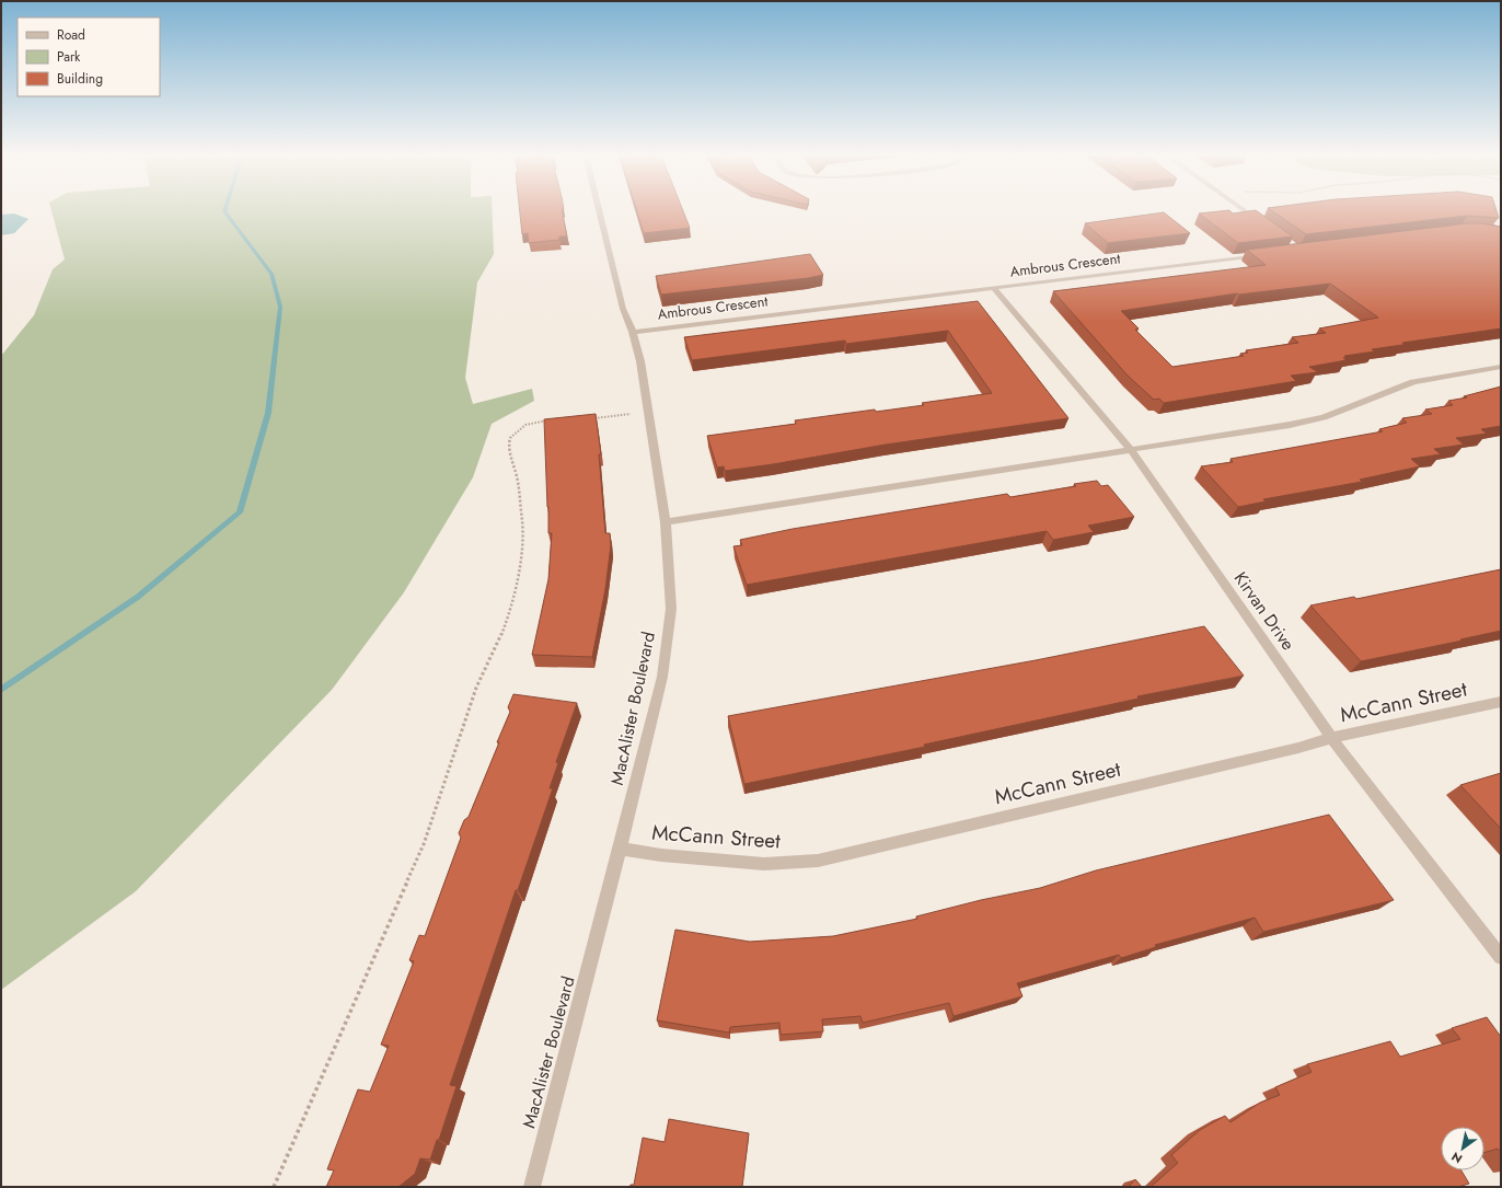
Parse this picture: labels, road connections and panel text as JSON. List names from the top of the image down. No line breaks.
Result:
{"streets":{"street":["Ambrous Crescent","Kirvan Drive","McCann Street","MacAlister Boulevard"]},"crossings":[["Ambrous Crescent","Kirvan Drive"],["Ambrous Crescent","MacAlister Boulevard"],["Kirvan Drive","McCann Street"],["McCann Street","MacAlister Boulevard"]],"legend":["Road","Park","Building"],"north":"bottom left"}
